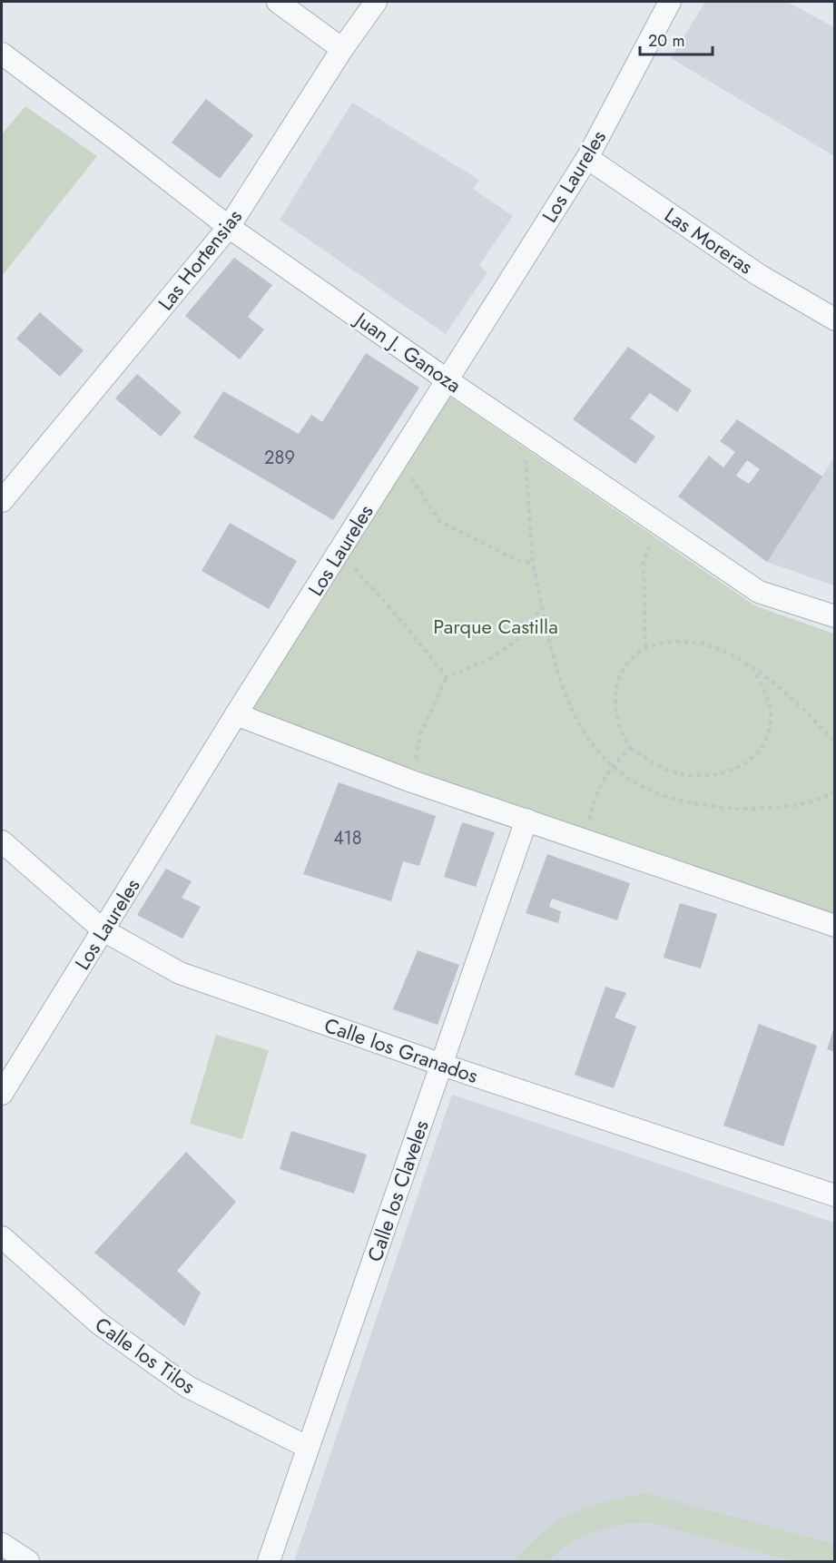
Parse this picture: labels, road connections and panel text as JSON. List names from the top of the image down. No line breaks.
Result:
{"streets":{"street":["Los Laureles","Las Moreras","Las Hortensias","Juan J. Ganoza","Calle los Granados","Calle los Claveles","Calle los Tilos"]},"crossings":[["Los Laureles","Las Moreras"],["Los Laureles","Juan J. Ganoza"],["Los Laureles","Calle los Granados"],["Las Hortensias","Juan J. Ganoza"],["Calle los Granados","Calle los Claveles"],["Calle los Claveles","Calle los Tilos"]],"parks":["Parque Castilla"],"house_numbers":["289","418"],"scale_bar":"20 m"}
